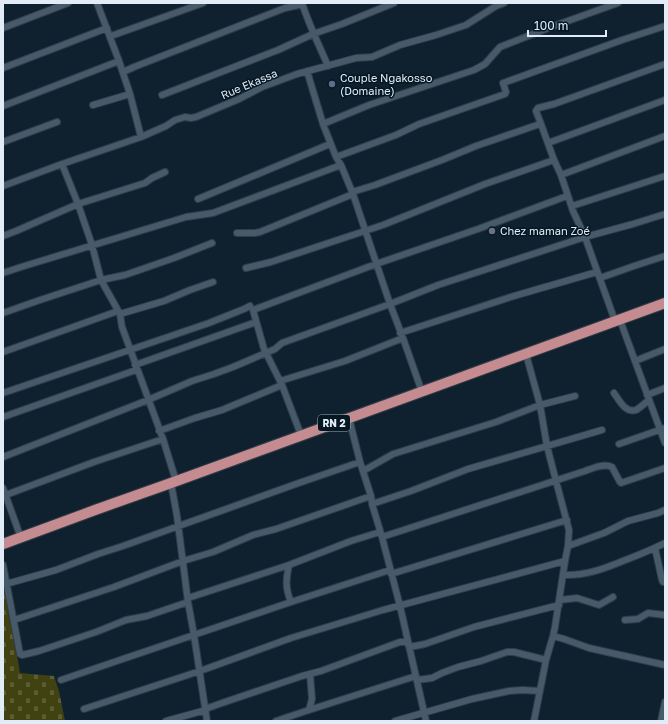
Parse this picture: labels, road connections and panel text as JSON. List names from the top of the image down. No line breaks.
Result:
{"streets":{"highway":["RN 2"],"street":["Rue Ekassa"]},"places":["Couple Ngakosso (Domaine)","Chez maman Zoé"],"scale_bar":"100 m"}
